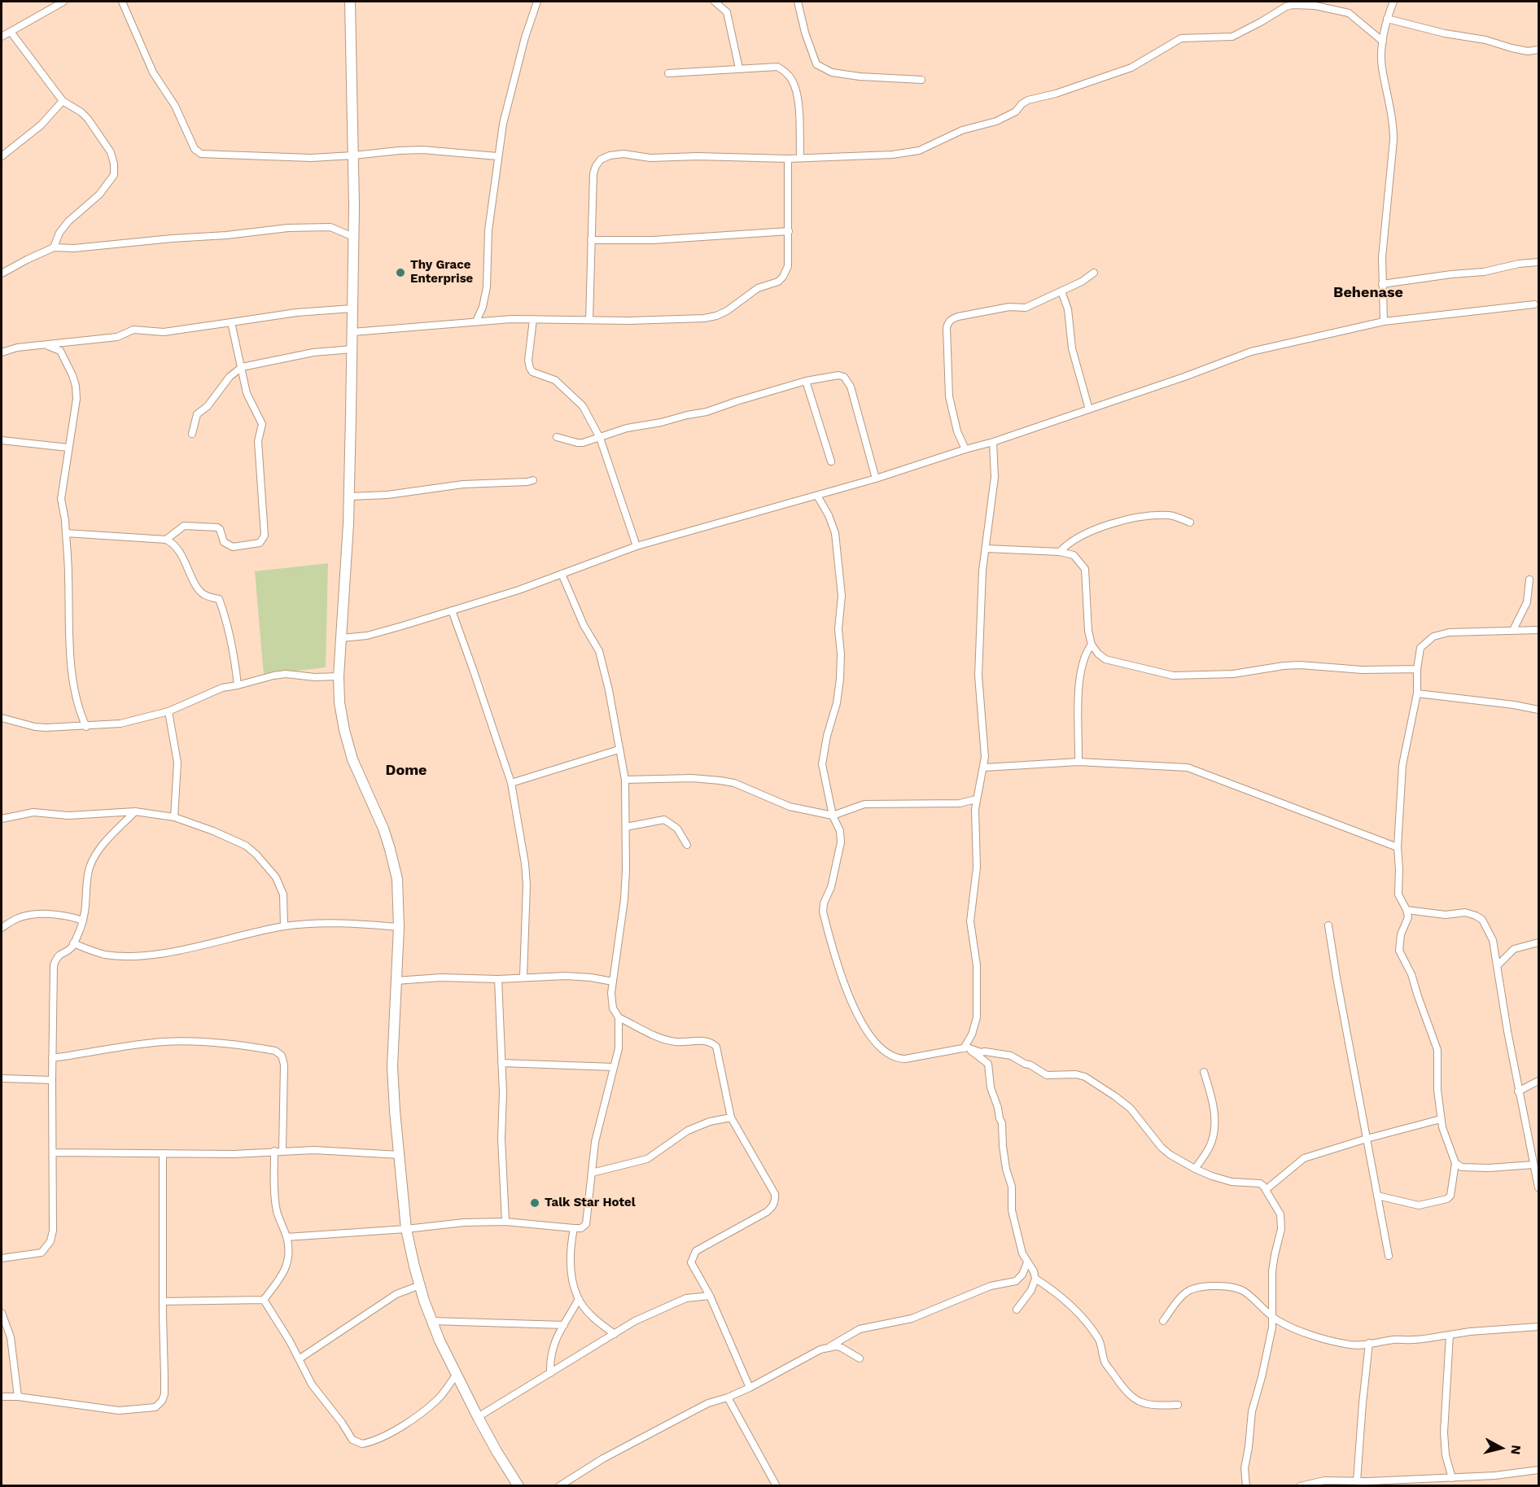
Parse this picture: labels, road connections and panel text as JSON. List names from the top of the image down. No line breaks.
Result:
{"districts":["Behenase","Dome"],"places":["Thy Grace Enterprise","Talk Star Hotel"],"north":"right"}
